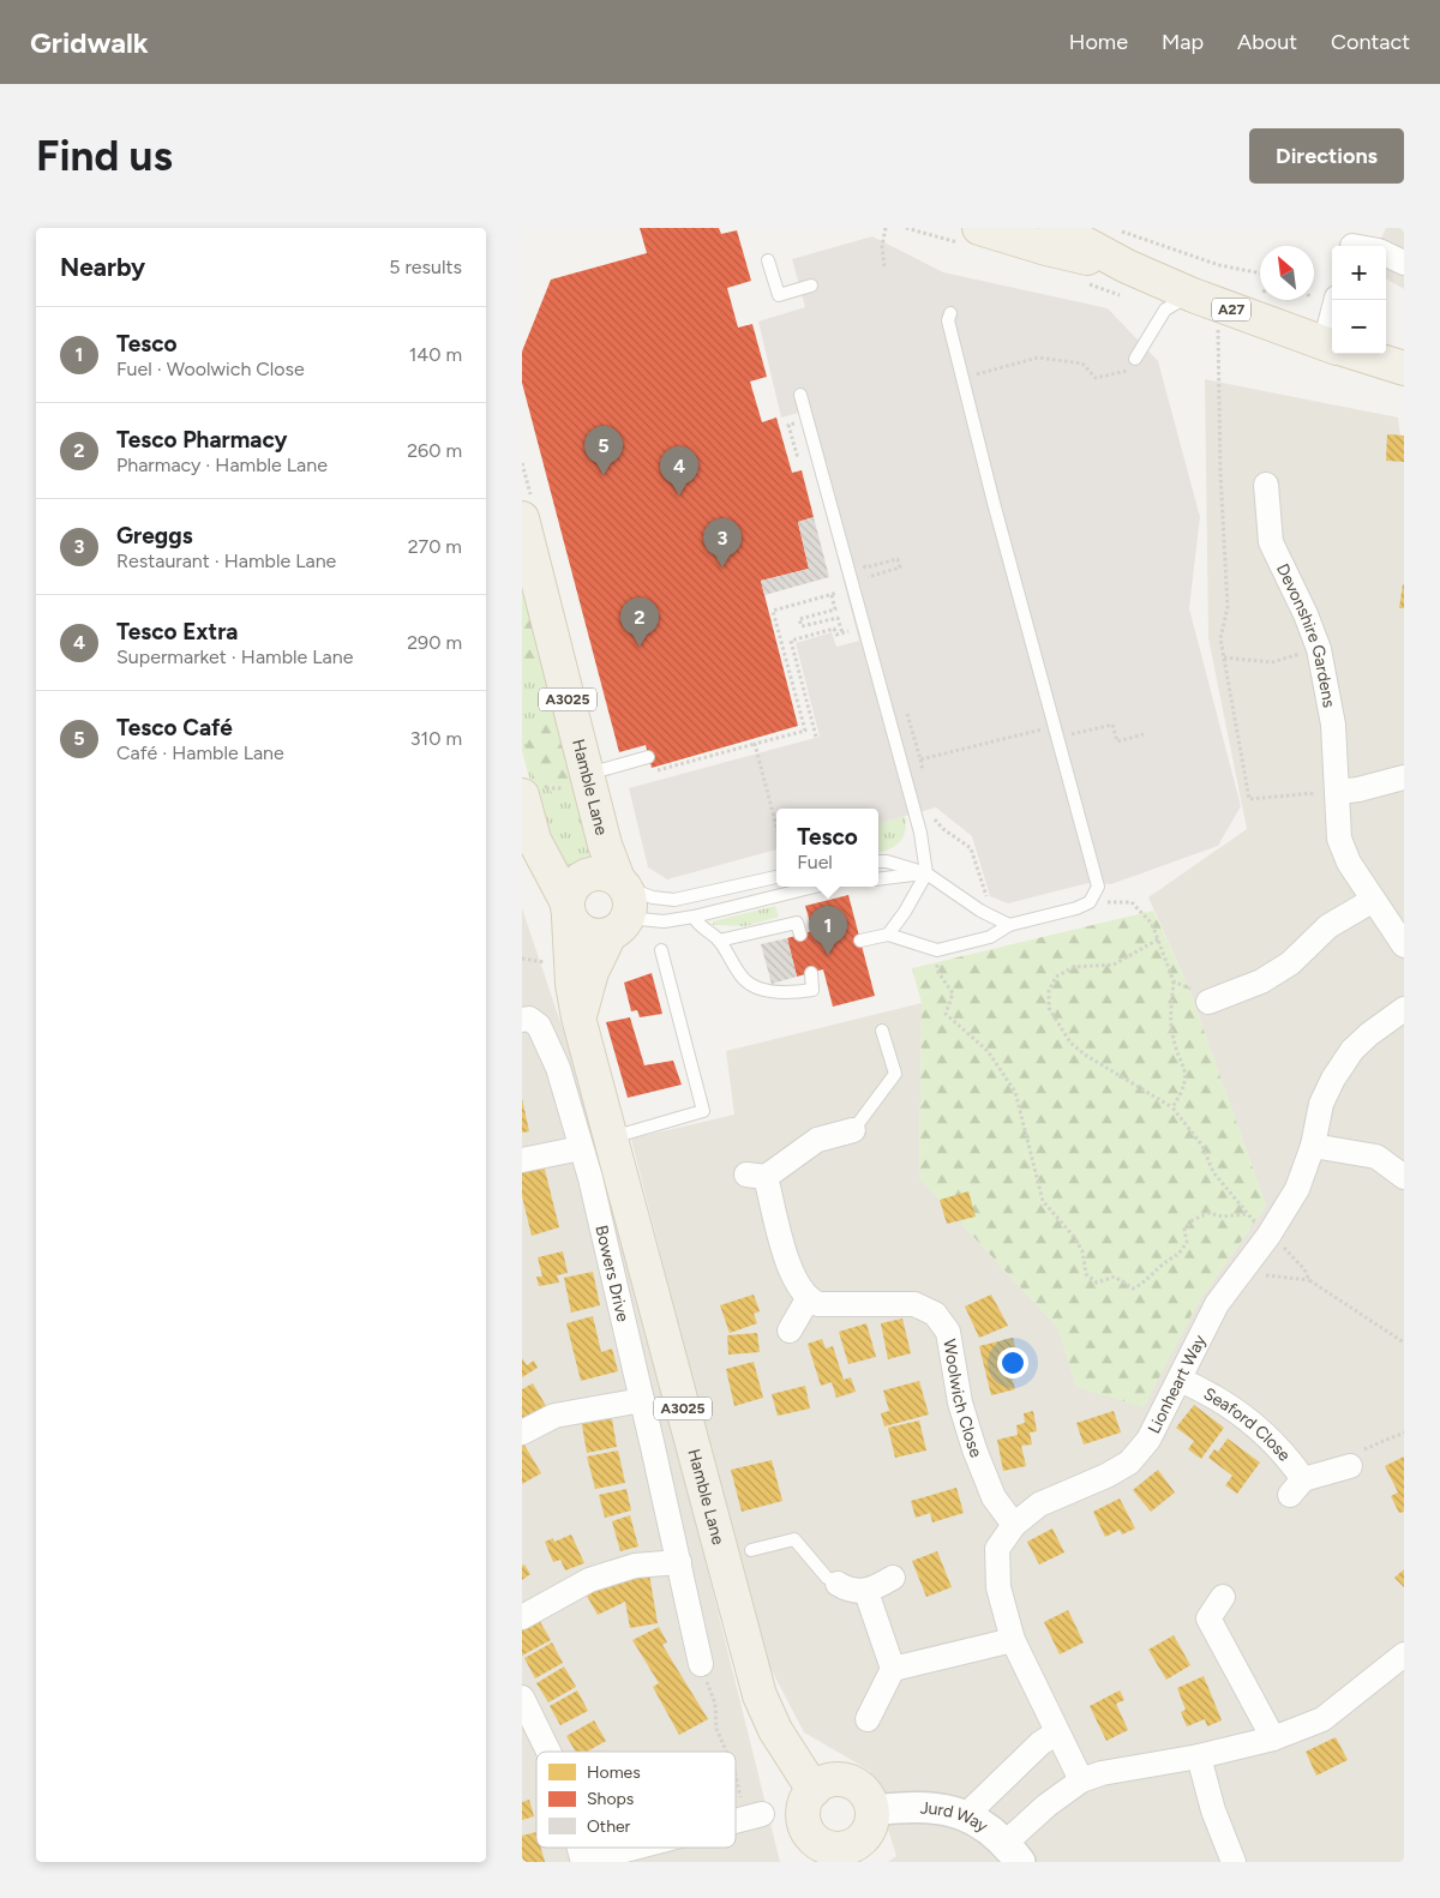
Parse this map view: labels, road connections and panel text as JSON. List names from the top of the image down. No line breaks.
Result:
{"streets":{"main road":["A27","A3025","Hamble Lane"],"street":["Devonshire Gardens","Bowers Drive","Lionheart Way","Woolwich Close","Seaford Close","Jurd Way"]},"crossings":[["Hamble Lane","Bowers Drive"],["Hamble Lane","Jurd Way"],["Lionheart Way","Woolwich Close"],["Lionheart Way","Seaford Close"]],"legend":["Homes","Shops","Other"],"north":"top left","page":{"header":"Gridwalk","nav":["Home","Map","About","Contact"],"buttons":"Directions","title":"Find us","heading":["Nearby","5 results"],"map_buttons":["+","−"],"list":[{"mark":"1","name":"Tesco","note":"Fuel · Woolwich Close","value":"140 m"},{"mark":"2","name":"Tesco Pharmacy","note":"Pharmacy · Hamble Lane","value":"260 m"},{"mark":"3","name":"Greggs","note":"Restaurant · Hamble Lane","value":"270 m"},{"mark":"4","name":"Tesco Extra","note":"Supermarket · Hamble Lane","value":"290 m"},{"mark":"5","name":"Tesco Café","note":"Café · Hamble Lane","value":"310 m"}],"pins":["5","4","3","2","1"],"popup":["Tesco","Fuel"]}}
